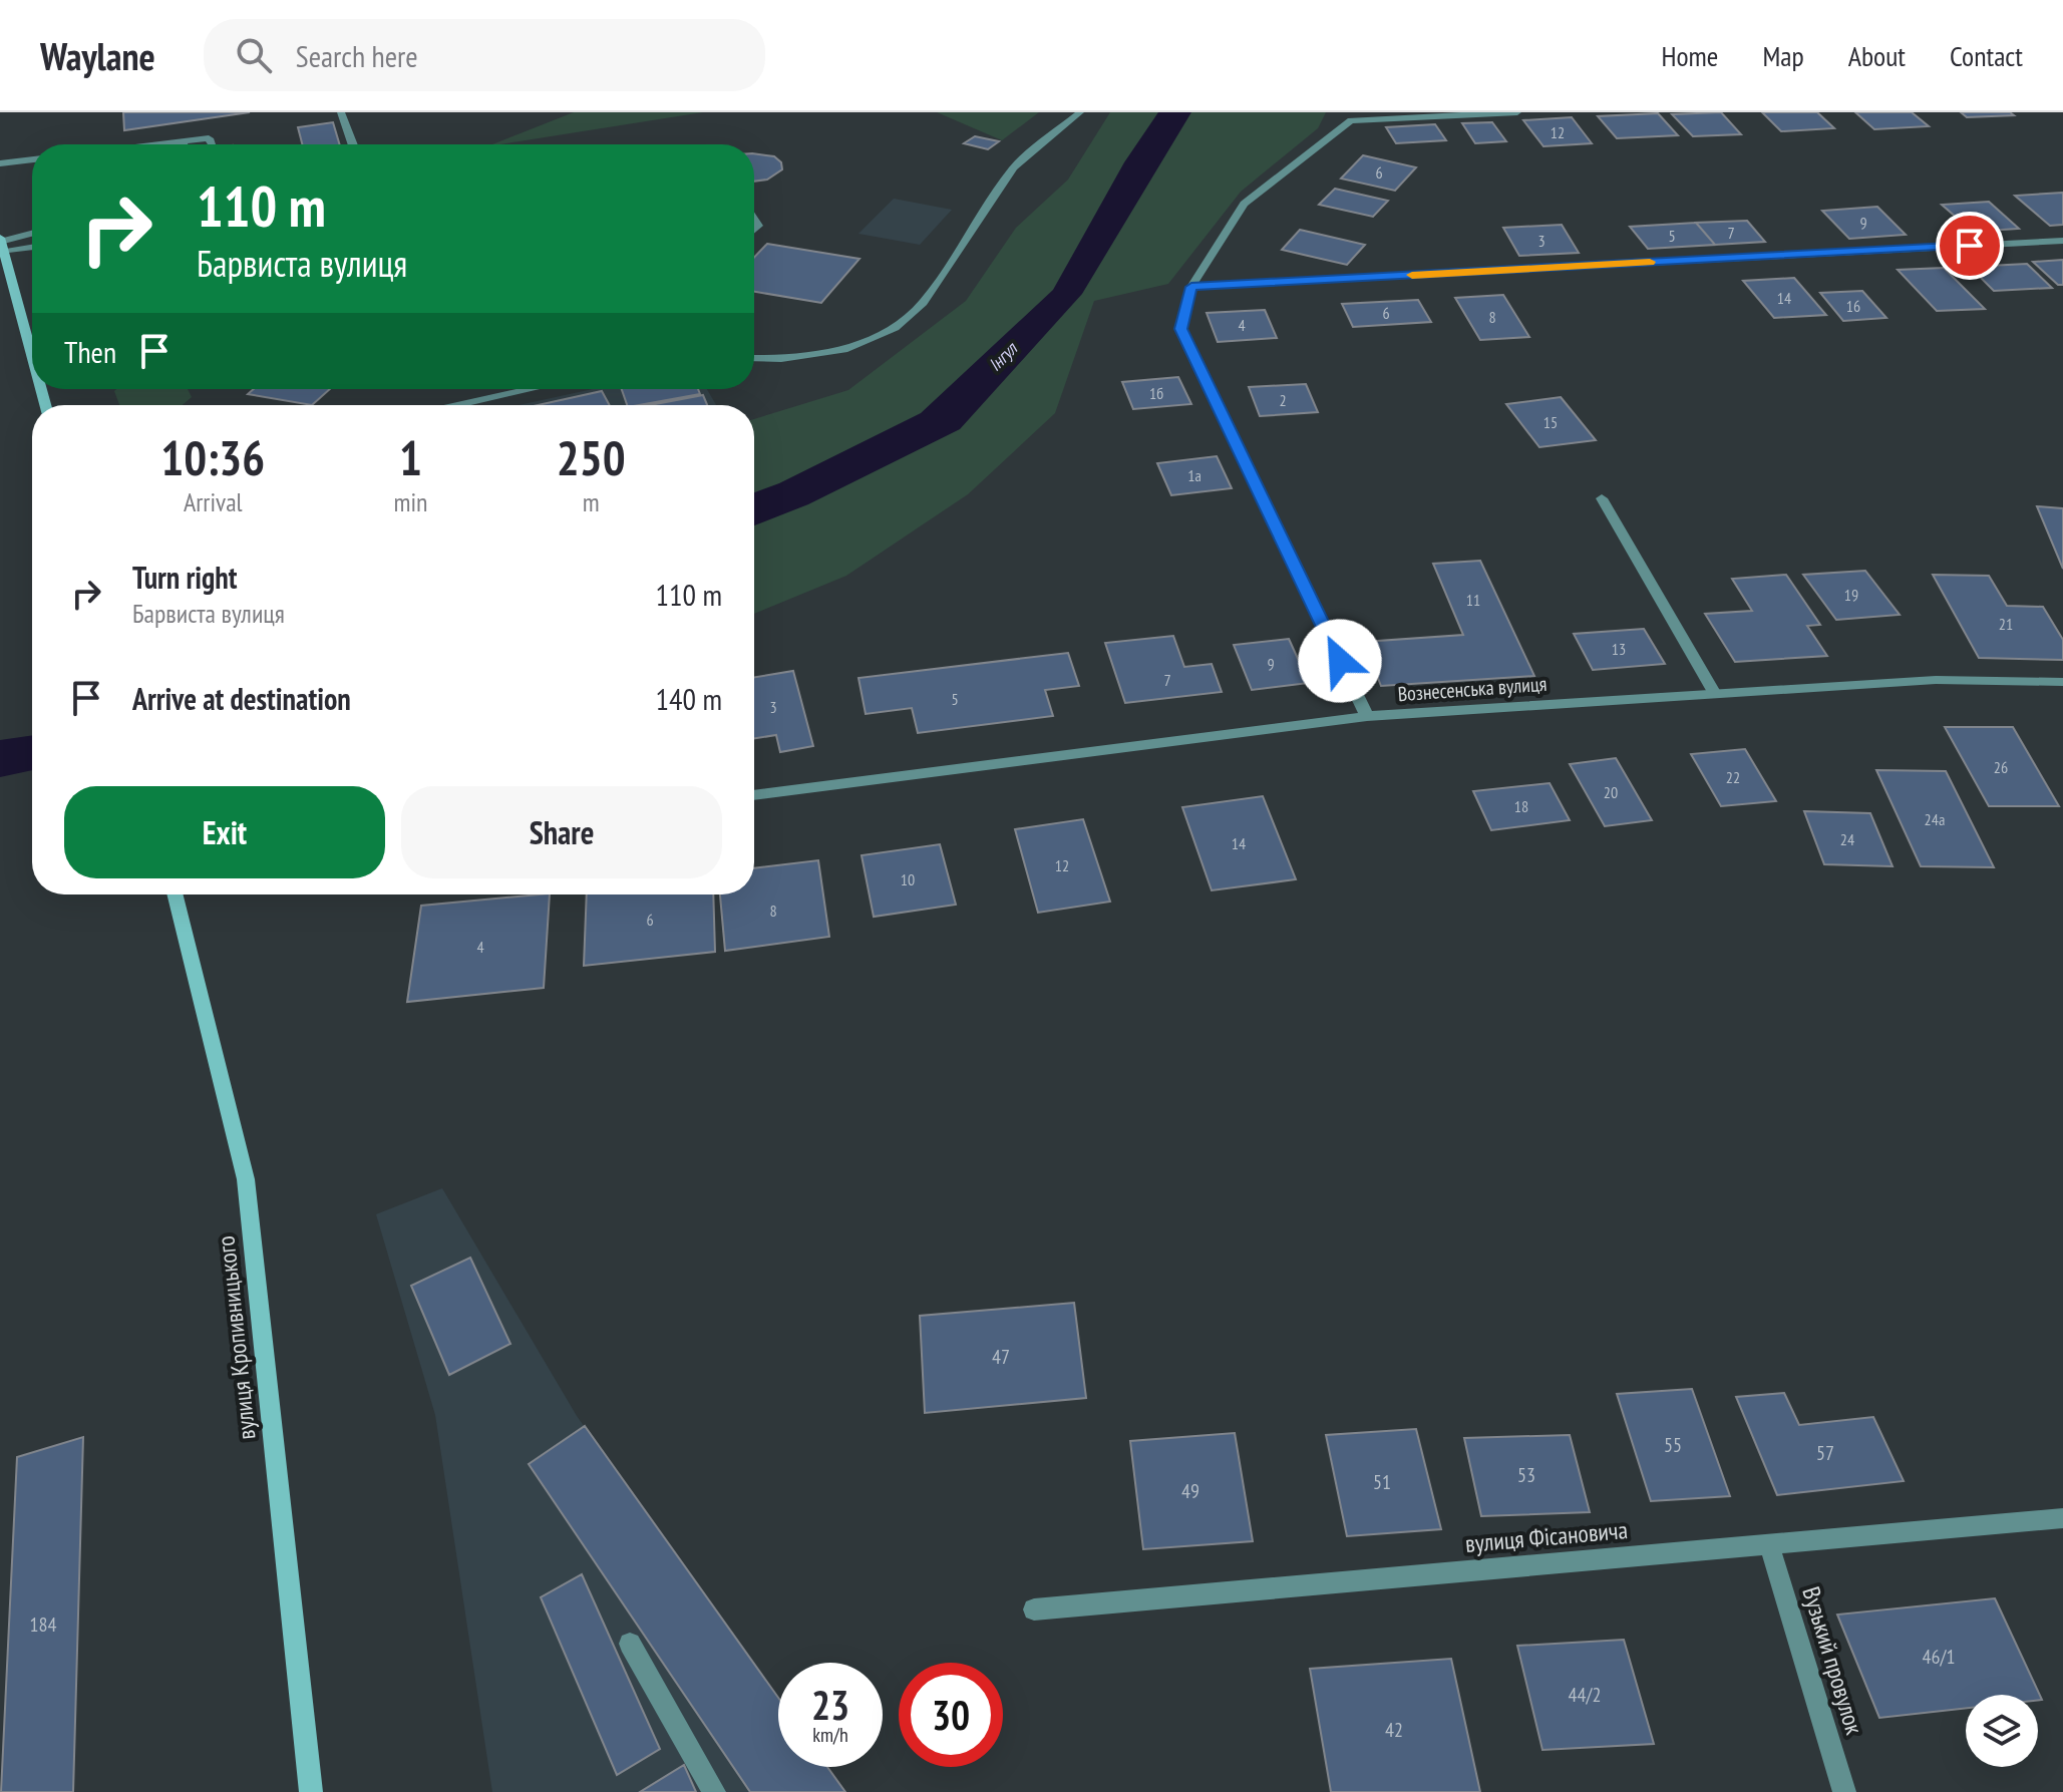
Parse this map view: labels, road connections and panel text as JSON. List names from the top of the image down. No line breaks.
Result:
{"streets":{"main road":["вулиця Кропивницького"],"street":["Вознесенська вулиця","вулиця Фісановича","Вузький провулок"]},"crossings":[["вулиця Фісановича","Вузький провулок"]],"water":["Інгул"],"house_numbers":["12","6","9","7","5","3","14","16","6","8","4","1б","2","15","1а","19","11","21","13","9","7","5","3","26","22","20","18","24а","24","14","12","10","8","6","4","47","55","57","53","51","49","184","46/1","44/2","42"],"page":{"header":"Waylane","search":"Search here","nav":["Home","Map","About","Contact"],"turn":["110 m","Барвиста вулиця"],"then":"Then","eta":["10:36","Arrival","1","min","250","m"],"list":[{"name":"Turn right","note":"Барвиста вулиця","value":"110 m"},{"name":"Arrive at destination","value":"140 m"}],"buttons":["Exit","Share"],"speed":"23 km/h","limit":"30"}}
